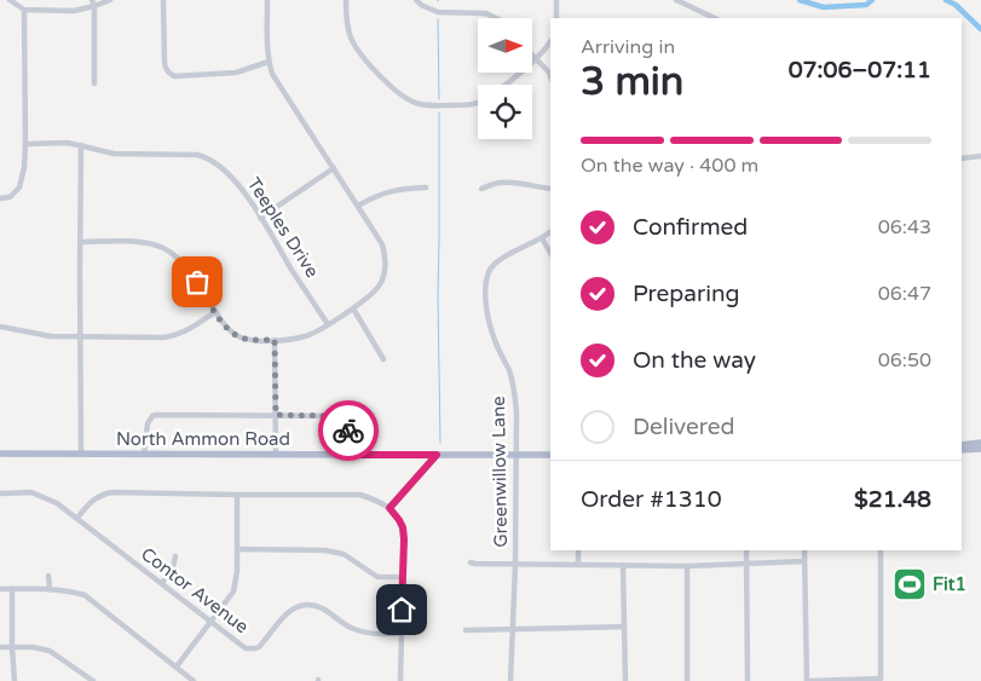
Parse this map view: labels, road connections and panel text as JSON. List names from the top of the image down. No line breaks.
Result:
{"streets":{"main road":["North Ammon Road"],"street":["Teeples Drive","Greenwillow Lane","Contor Avenue"]},"crossings":[["North Ammon Road","Greenwillow Lane"]],"places":{"sports":["Fit1"]},"north":"right","page":{"heading":["3 min","Arriving in","07:06–07:11"],"panel":["Order #1310","$21.48"],"bar":"On the way · 400 m","list":[["Confirmed","06:43"],["Preparing","06:47"],["On the way","06:50"],"Delivered"]}}
